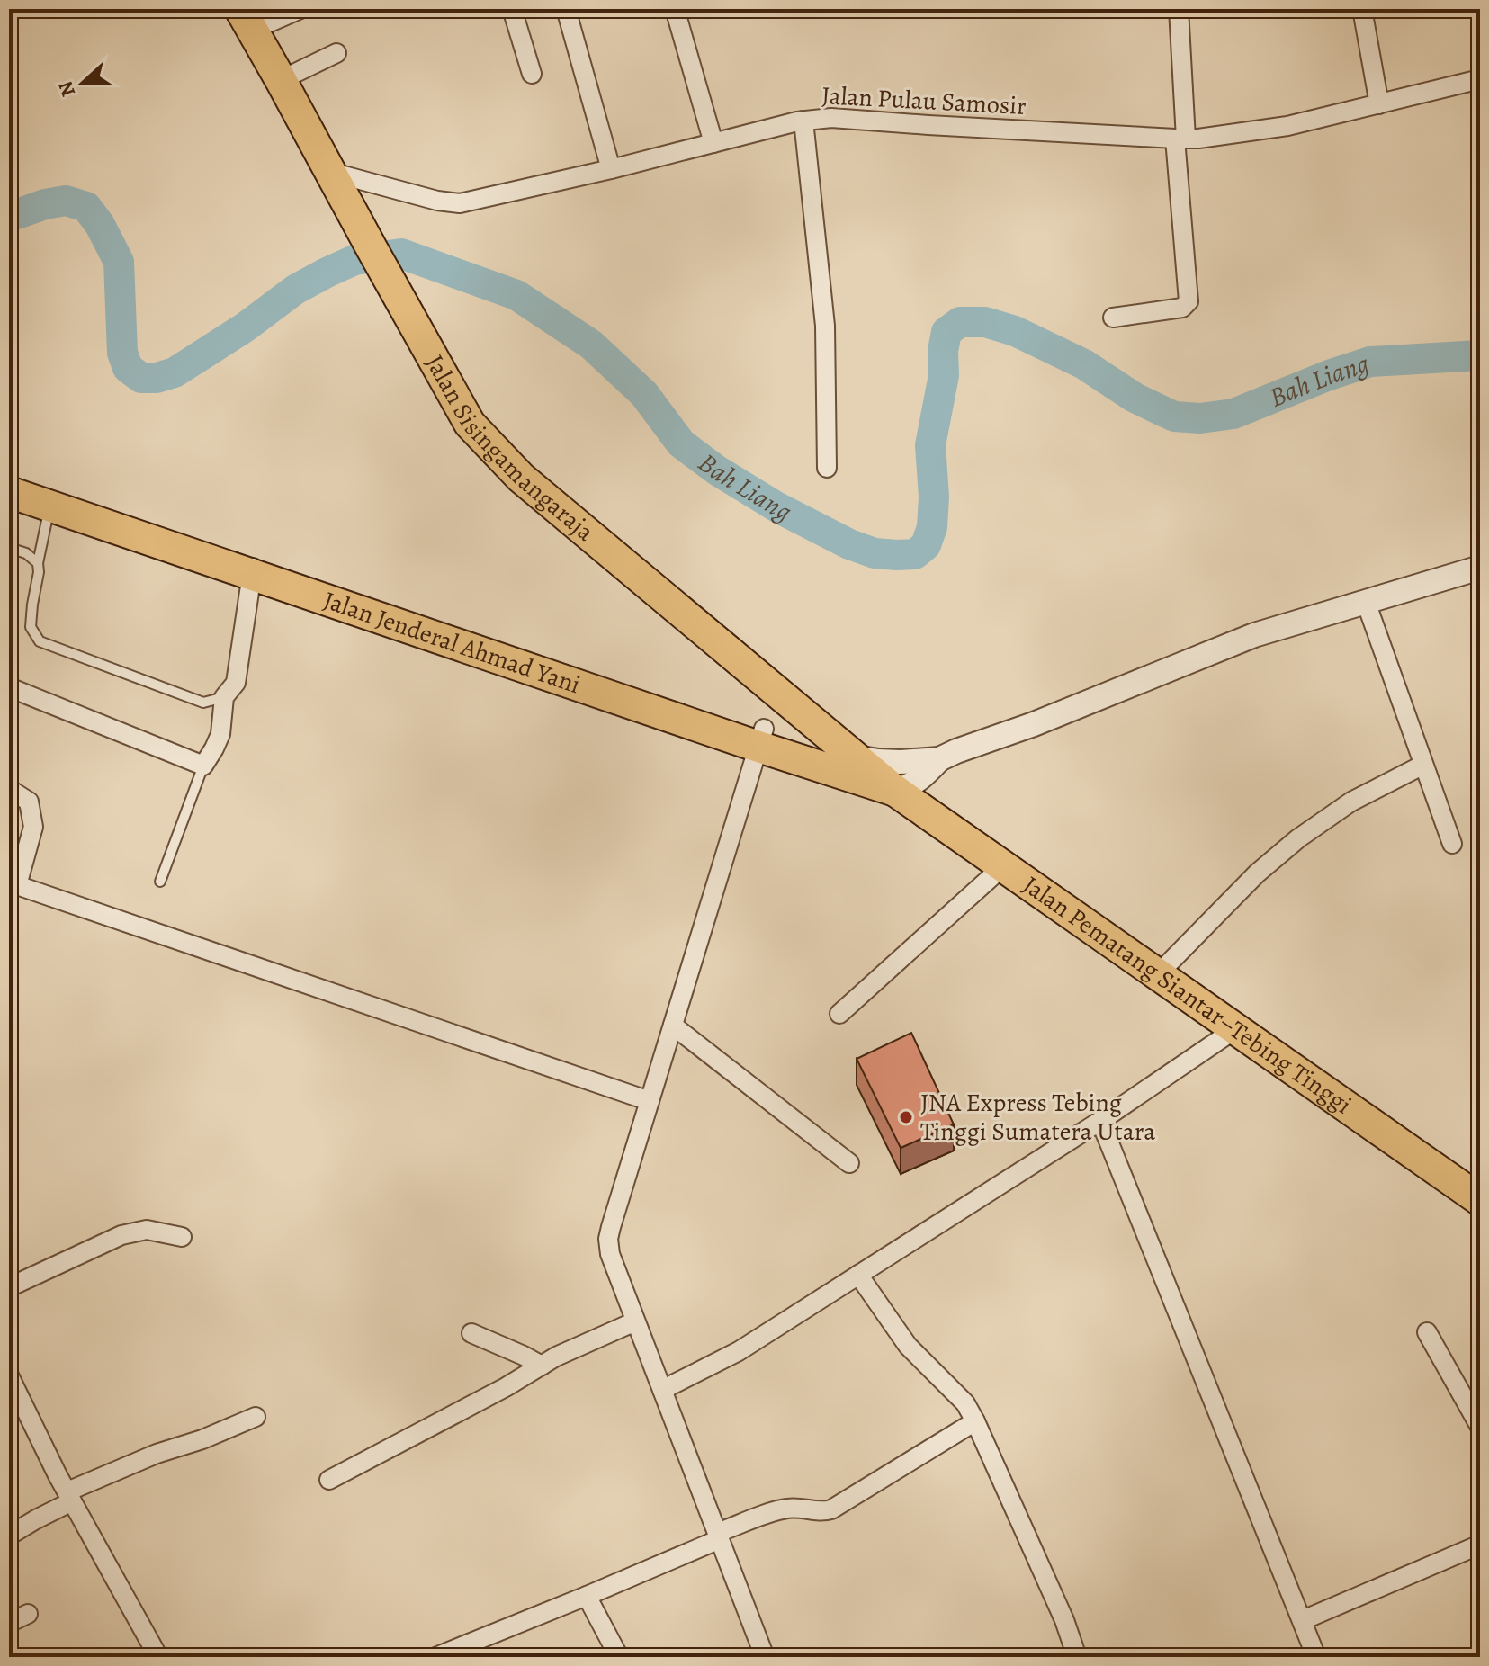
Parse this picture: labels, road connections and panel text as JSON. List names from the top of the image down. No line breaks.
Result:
{"streets":{"main road":["Jalan Sisingamangaraja","Jalan Jenderal Ahmad Yani","Jalan Pematang Siantar–Tebing Tinggi"],"street":["Jalan Pulau Samosir"]},"crossings":[["Jalan Pulau Samosir","Jalan Sisingamangaraja"],["Jalan Sisingamangaraja","Jalan Jenderal Ahmad Yani"],["Jalan Sisingamangaraja","Jalan Pematang Siantar–Tebing Tinggi"],["Jalan Jenderal Ahmad Yani","Jalan Pematang Siantar–Tebing Tinggi"]],"water":["Bah Liang"],"places":["JNA Express Tebing Tinggi Sumatera Utara"],"north":"left"}
